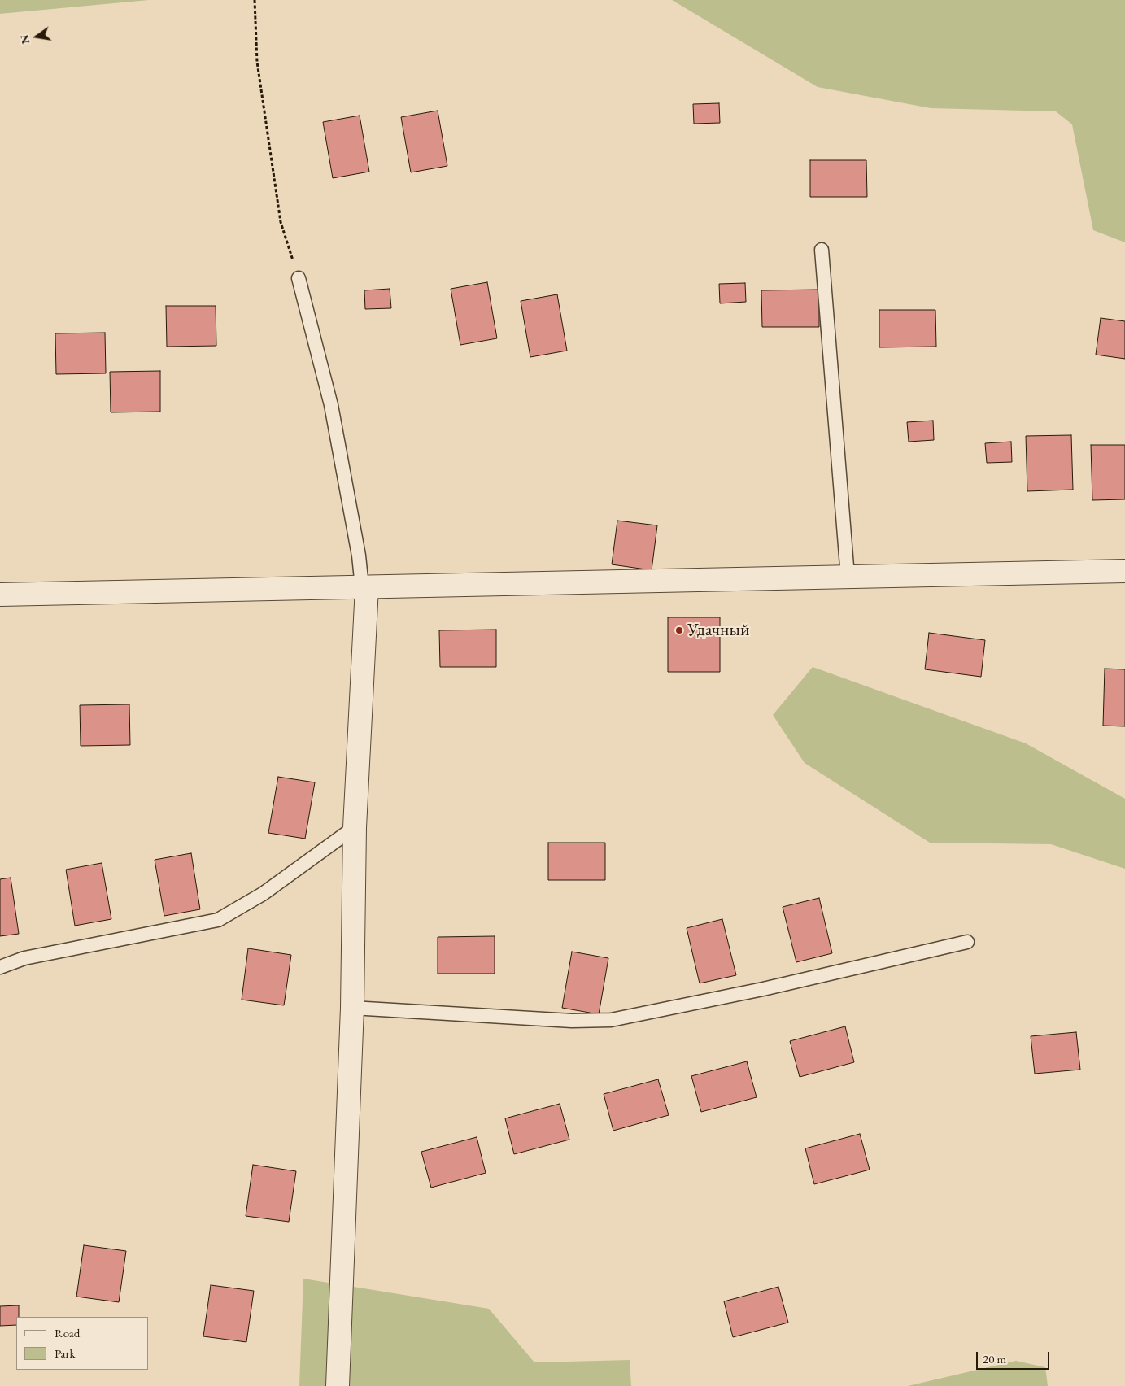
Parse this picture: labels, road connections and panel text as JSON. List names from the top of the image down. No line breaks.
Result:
{"places":["Удачный"],"legend":["Road","Park"],"scale_bar":"20 m","north":"left"}
